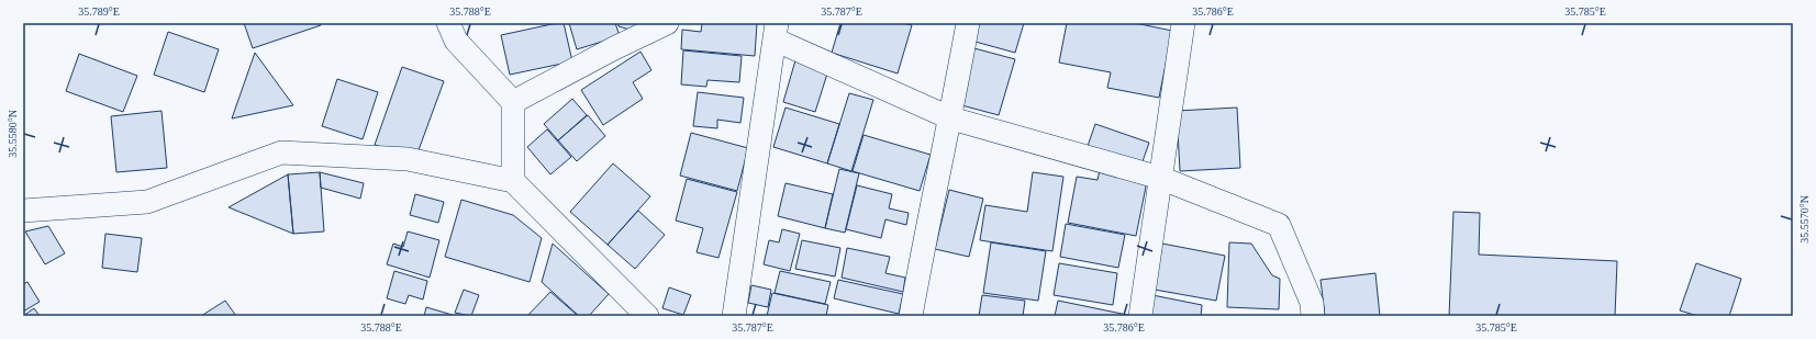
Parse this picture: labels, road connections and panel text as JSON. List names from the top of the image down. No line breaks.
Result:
{"coordinates":["35.789°E","35.788°E","35.787°E","35.786°E","35.785°E","35.5580°N","35.5570°N"]}
